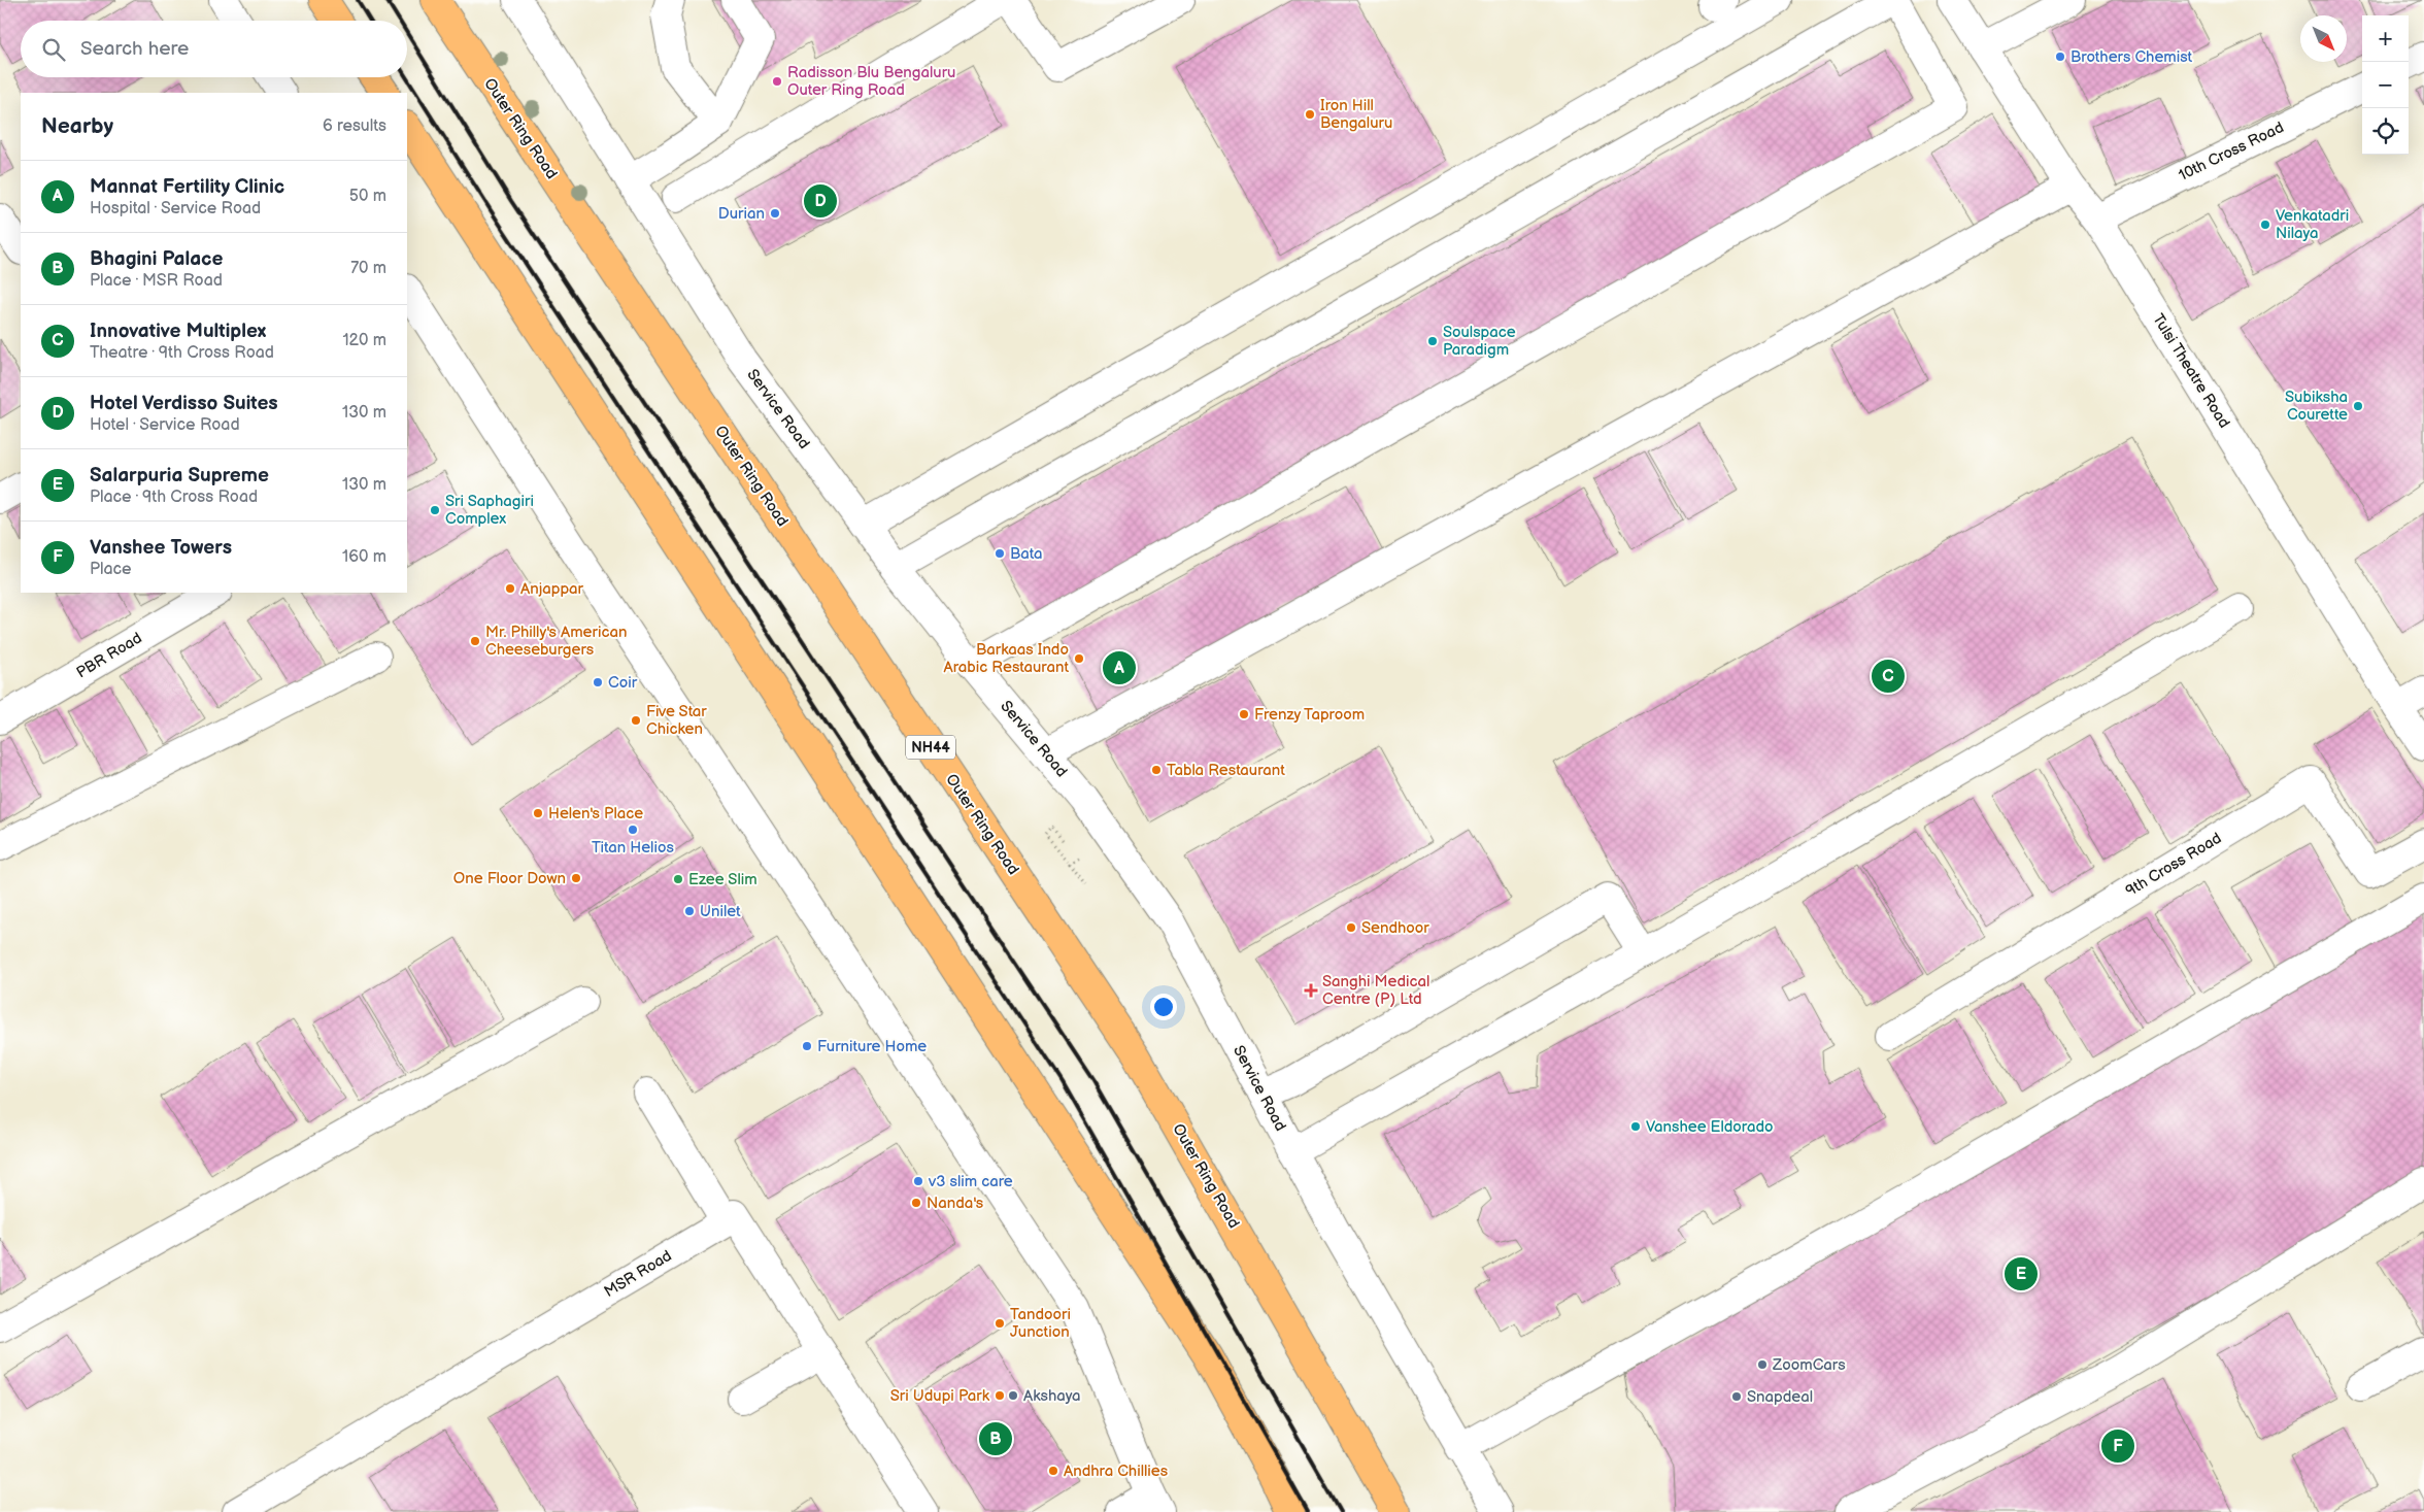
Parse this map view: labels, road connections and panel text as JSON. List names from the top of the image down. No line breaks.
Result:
{"streets":{"highway":["Outer Ring Road","NH44"],"street":["10th Cross Road","Tulsi Theatre Road","Service Road","PBR Road","9th Cross Road","MSR Road"]},"crossings":[["10th Cross Road","Tulsi Theatre Road"]],"places":{"other":["Brothers Chemist","Radisson Blu Bengaluru Outer Ring Road","Iron Hill Bengaluru","Durian","Venkatadri Nilaya","Soulspace Paradigm","Subiksha Courette","Sri Saphagiri Complex","Bata","Anjappar","Mr. Philly's American Cheeseburgers","Barkaas Indo Arabic Restaurant","Coir","Frenzy Taproom","Five Star Chicken","Tabla Restaurant","Helen's Place","Titan Helios","One Floor Down","Ezee Slim","Unilet","Sendhoor","Furniture Home","Vanshee Eldorado","v3 slim care","Nanda's","Tandoori Junction","ZoomCars","Sri Udupi Park","Akshaya","Snapdeal","Andhra Chillies"],"health":["Sanghi Medical Centre (P) Ltd"]},"north":"bottom right","page":{"map_buttons":["+","−"],"search":"Search here","heading":["Nearby","6 results"],"list":[{"mark":"A","name":"Mannat Fertility Clinic","note":"Hospital · Service Road","value":"50 m"},{"mark":"B","name":"Bhagini Palace","note":"Place · MSR Road","value":"70 m"},{"mark":"C","name":"Innovative Multiplex","note":"Theatre · 9th Cross Road","value":"120 m"},{"mark":"D","name":"Hotel Verdisso Suites","note":"Hotel · Service Road","value":"130 m"},{"mark":"E","name":"Salarpuria Supreme","note":"Place · 9th Cross Road","value":"130 m"},{"mark":"F","name":"Vanshee Towers","note":"Place","value":"160 m"}],"pins":["D","A","C","E","B","F"]}}
